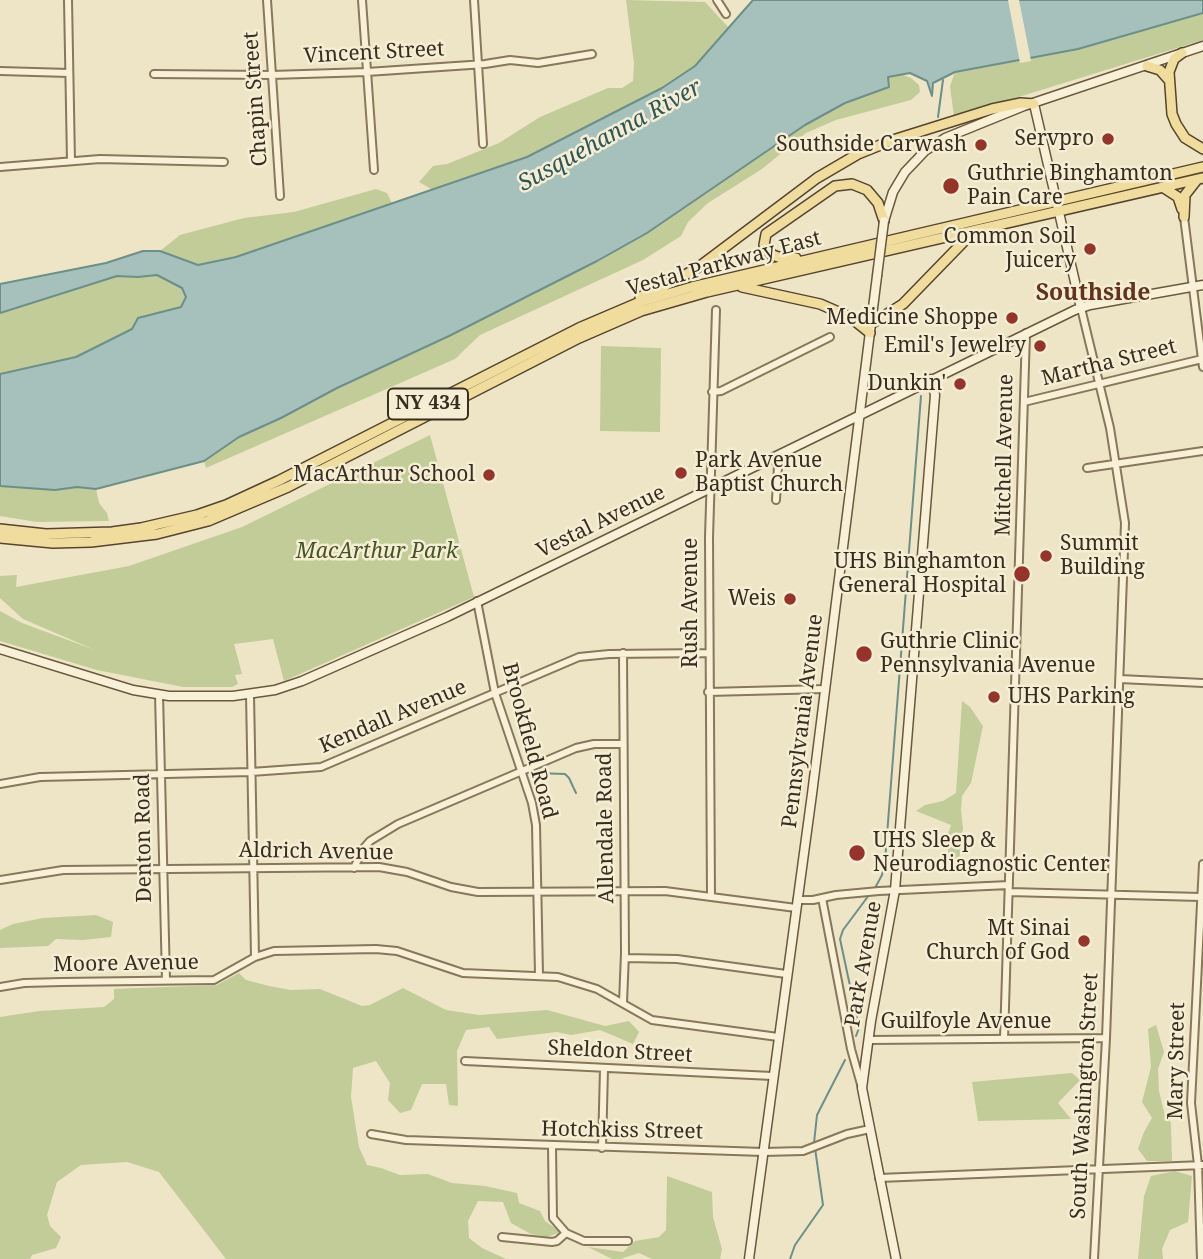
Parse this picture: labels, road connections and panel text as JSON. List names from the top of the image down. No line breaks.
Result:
{"streets":{"main road":["Vestal Parkway East","NY 434"],"street":["Vincent Street","Chapin Street","Martha Street","Mitchell Avenue","Vestal Avenue","Rush Avenue","Kendall Avenue","Pennsylvania Avenue","Brookfield Road","Allendale Road","Denton Road","Aldrich Avenue","Moore Avenue","Park Avenue","Guilfoyle Avenue","Sheldon Street","Mary Street","South Washington Street","Hotchkiss Street"]},"crossings":[["Vincent Street","Chapin Street"],["Vestal Parkway East","South Washington Street"],["Martha Street","Mitchell Avenue"],["Martha Street","South Washington Street"],["Mitchell Avenue","Vestal Avenue"],["Mitchell Avenue","Aldrich Avenue"],["Mitchell Avenue","Guilfoyle Avenue"],["Vestal Avenue","Rush Avenue"],["Vestal Avenue","Pennsylvania Avenue"],["Vestal Avenue","Brookfield Road"],["Vestal Avenue","Denton Road"],["Vestal Avenue","Park Avenue"],["Vestal Avenue","South Washington Street"],["Rush Avenue","Kendall Avenue"],["Rush Avenue","Aldrich Avenue"],["Kendall Avenue","Brookfield Road"],["Kendall Avenue","Allendale Road"],["Kendall Avenue","Denton Road"],["Pennsylvania Avenue","Aldrich Avenue"],["Pennsylvania Avenue","Moore Avenue"],["Pennsylvania Avenue","Sheldon Street"],["Pennsylvania Avenue","South Washington Street"],["Pennsylvania Avenue","Hotchkiss Street"],["Brookfield Road","Aldrich Avenue"],["Brookfield Road","Moore Avenue"],["Allendale Road","Aldrich Avenue"],["Allendale Road","Moore Avenue"],["Denton Road","Aldrich Avenue"],["Denton Road","Moore Avenue"],["Aldrich Avenue","Park Avenue"],["Aldrich Avenue","Mary Street"],["Aldrich Avenue","South Washington Street"],["Park Avenue","Guilfoyle Avenue"],["Park Avenue","Hotchkiss Street"],["Guilfoyle Avenue","South Washington Street"]],"districts":["Southside"],"water":["Susquehanna River"],"parks":["MacArthur Park"],"places":["Servpro","Southside Carwash","Guthrie Binghamton Pain Care","Common Soil Juicery","Medicine Shoppe","Emil's Jewelry","Dunkin'","Park Avenue Baptist Church","MacArthur School","Summit Building","UHS Binghamton General Hospital","Weis","Guthrie Clinic Pennsylvania Avenue","UHS Parking","UHS Sleep & Neurodiagnostic Center","Mt Sinai Church of God"]}
